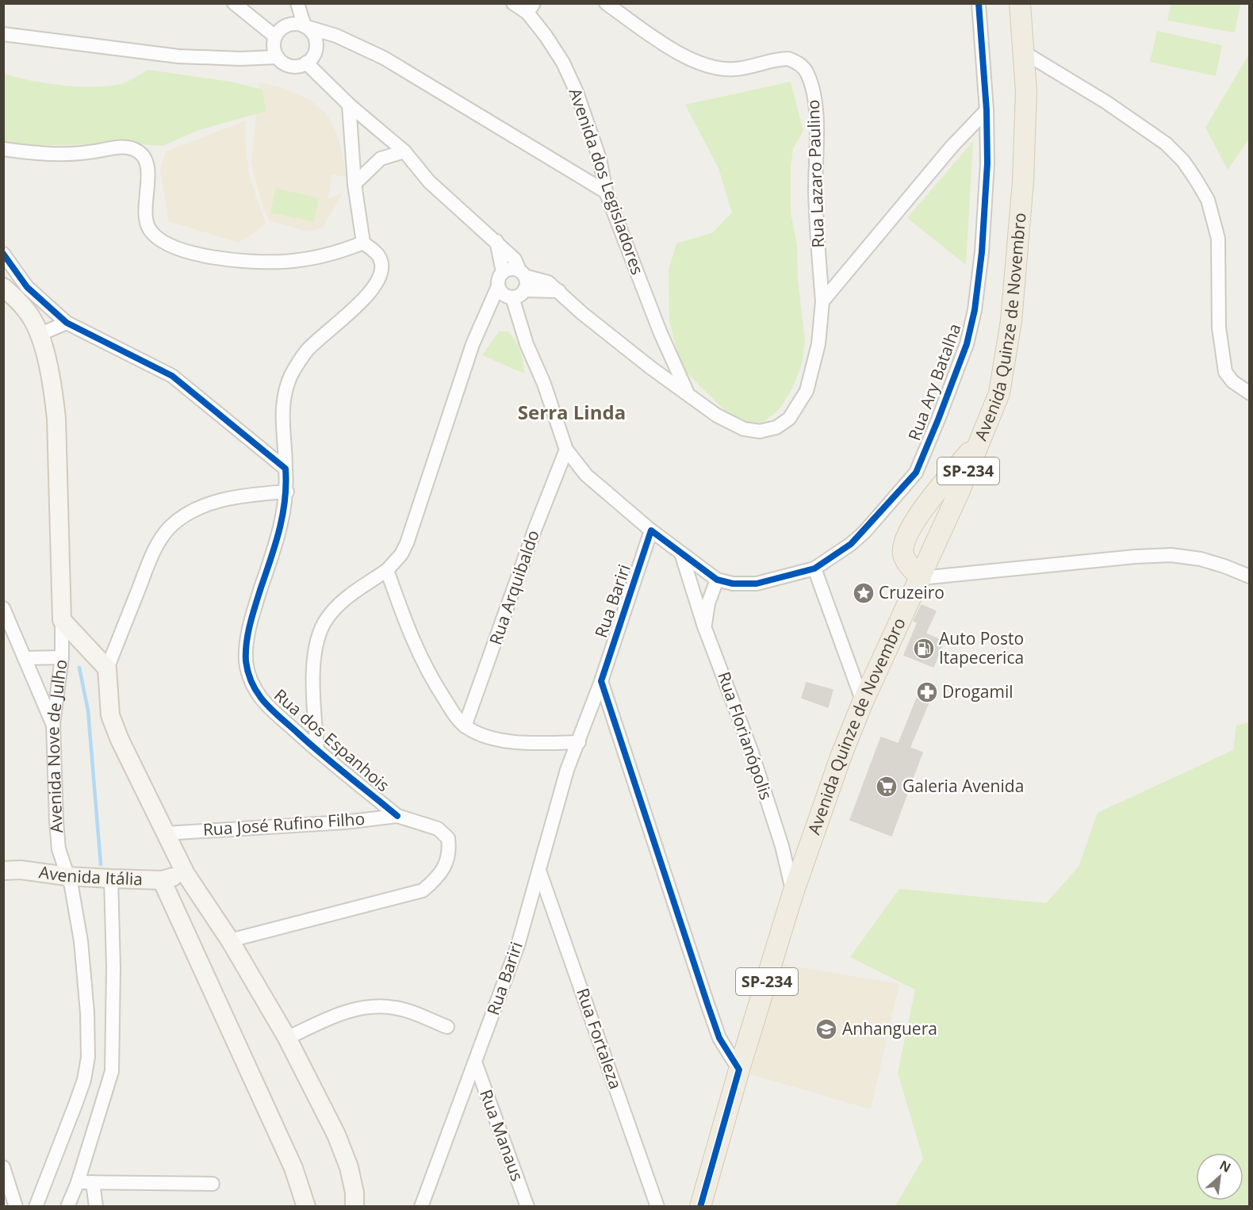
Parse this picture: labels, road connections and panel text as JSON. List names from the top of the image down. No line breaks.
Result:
{"streets":{"main road":["Avenida Quinze de Novembro","SP-234","Avenida Nove de Julho","Avenida Itália"],"street":["Rua Lazaro Paulino","Avenida dos Legisladores","Rua Ary Batalha","Rua Arquibaldo","Rua Bariri","Rua Florianópolis","Rua dos Espanhois","Rua José Rufino Filho","Rua Fortaleza","Rua Manaus"]},"crossings":[["Rua Lazaro Paulino","Avenida dos Legisladores"],["Avenida Quinze de Novembro","SP-234"],["Avenida Quinze de Novembro","Rua Florianópolis"],["Rua Bariri","Rua Fortaleza"],["Rua Bariri","Rua Manaus"],["Rua dos Espanhois","Rua José Rufino Filho"],["Avenida Nove de Julho","Avenida Itália"]],"districts":["Serra Linda"],"places":{"place":["Cruzeiro"],"fuel station":["Auto Posto Itapecerica"],"pharmacy":["Drogamil"],"supermarket":["Galeria Avenida"],"school or university":["Anhanguera"]},"north":"top right"}
